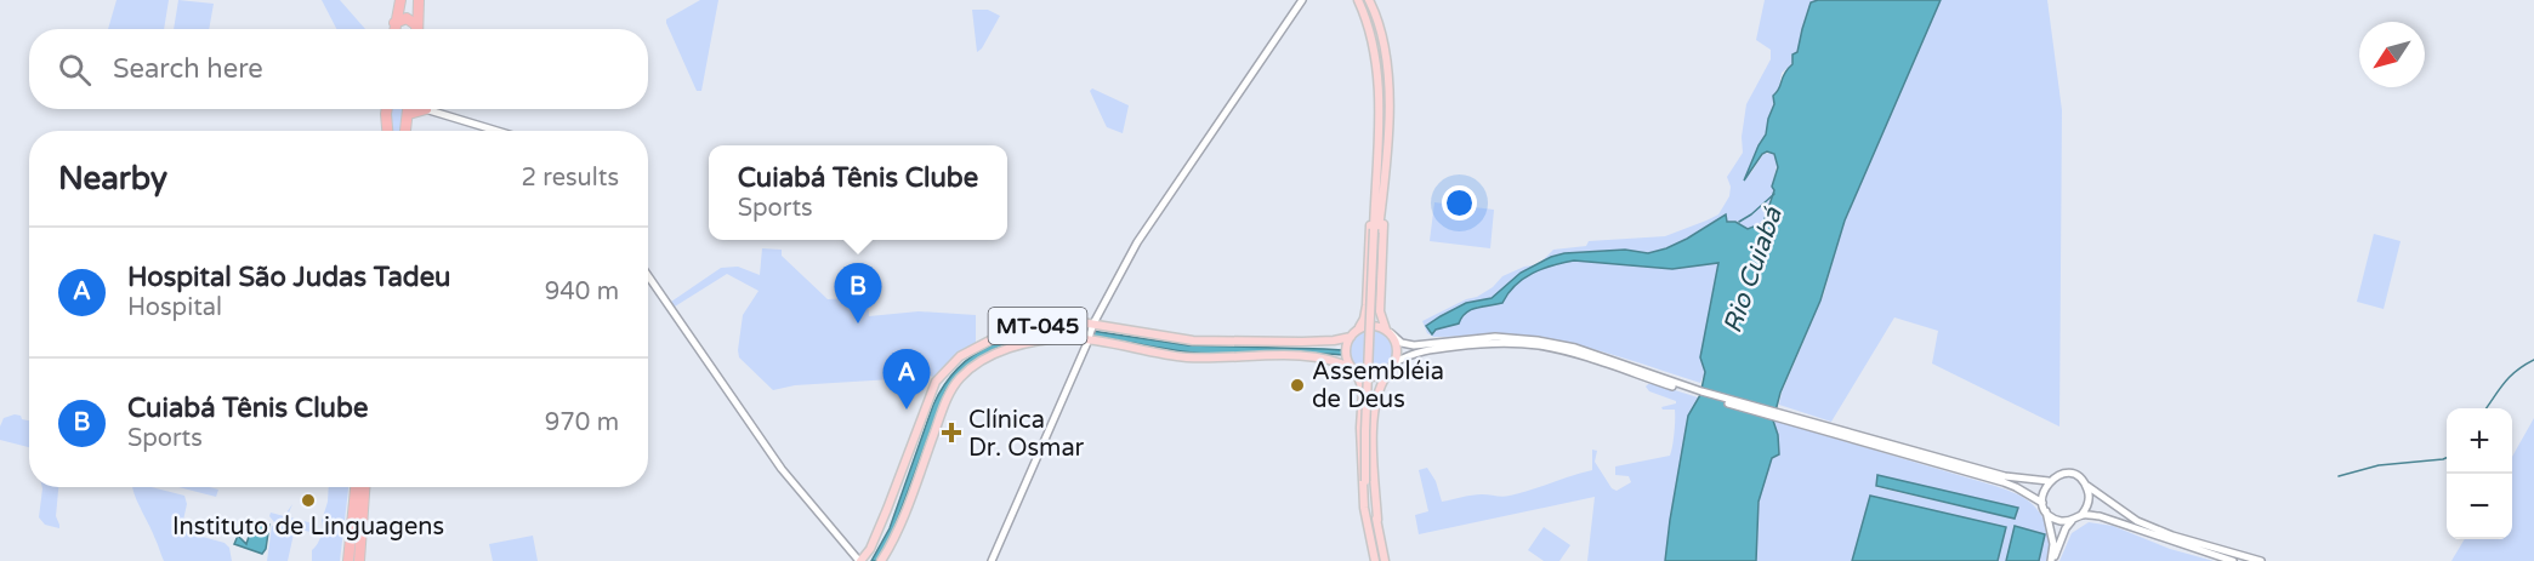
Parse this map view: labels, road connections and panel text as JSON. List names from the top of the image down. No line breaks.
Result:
{"streets":{"main road":["MT-045"]},"water":["Rio Cuiabá"],"places":{"other":["Assembléia de Deus","Instituto de Linguagens"],"health":["Clínica Dr. Osmar"]},"north":"bottom left","page":{"search":"Search here","heading":["Nearby","2 results"],"popup":["Cuiabá Tênis Clube","Sports"],"list":[{"mark":"A","name":"Hospital São Judas Tadeu","note":"Hospital","value":"940 m"},{"mark":"B","name":"Cuiabá Tênis Clube","note":"Sports","value":"970 m"}],"pins":["B","A"],"map_buttons":["+","−"]}}
